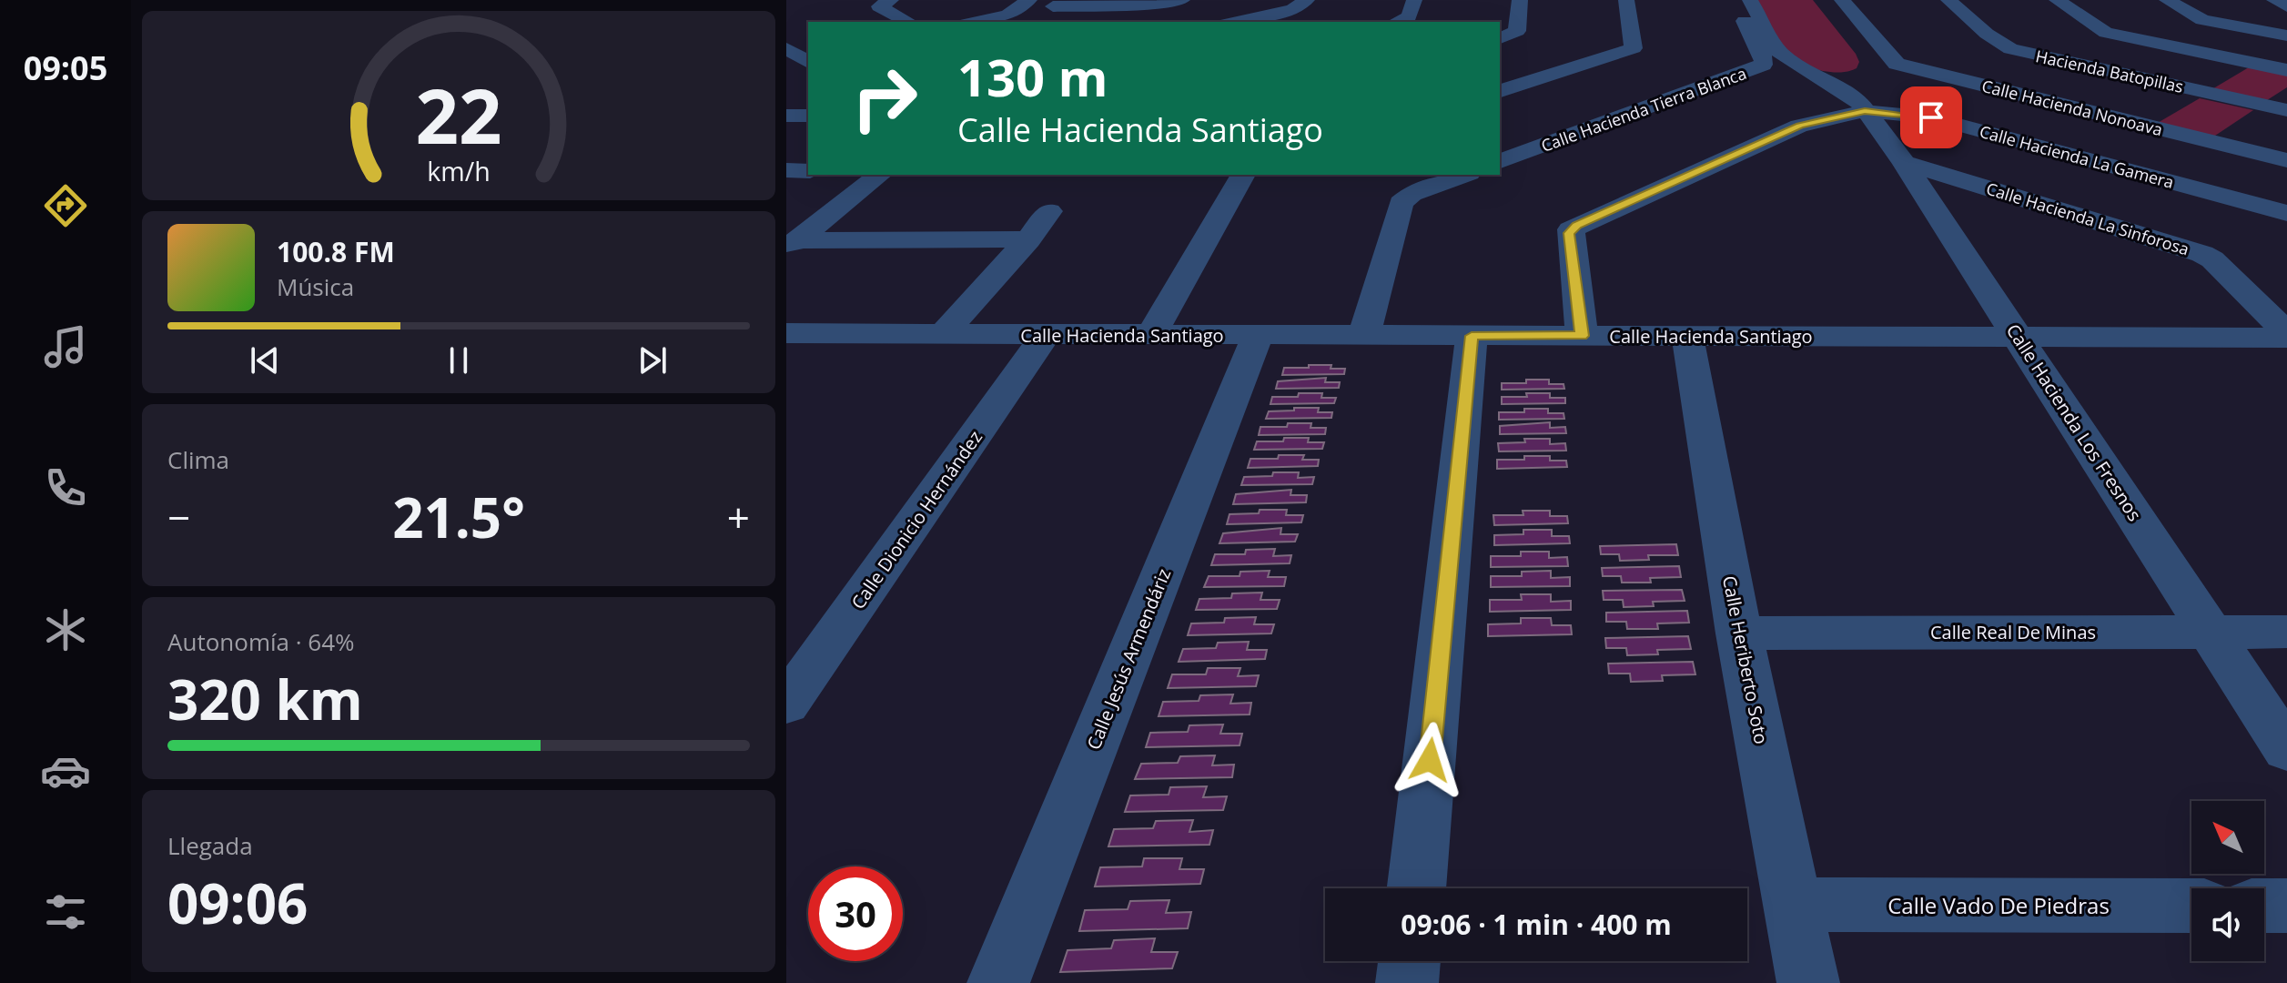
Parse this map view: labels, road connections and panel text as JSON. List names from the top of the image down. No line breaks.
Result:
{"streets":{"street":["Hacienda Batopillas","Calle Hacienda Nonoava","Calle Hacienda Tierra Blanca","Calle Hacienda La Gamera","Calle Hacienda La Sinforosa","Calle Hacienda Santiago","Calle Hacienda Los Fresnos","Calle Dionicio Hernández","Calle Real De Minas","Calle Jesús Armendáriz","Calle Heriberto Soto","Calle Vado De Piedras"]},"crossings":[["Calle Hacienda La Gamera","Calle Hacienda Los Fresnos"],["Calle Hacienda La Sinforosa","Calle Hacienda Santiago"],["Calle Hacienda La Sinforosa","Calle Hacienda Los Fresnos"],["Calle Hacienda Santiago","Calle Hacienda Los Fresnos"],["Calle Hacienda Santiago","Calle Dionicio Hernández"],["Calle Hacienda Santiago","Calle Jesús Armendáriz"],["Calle Hacienda Santiago","Calle Heriberto Soto"],["Calle Hacienda Los Fresnos","Calle Real De Minas"],["Calle Real De Minas","Calle Heriberto Soto"],["Calle Heriberto Soto","Calle Vado De Piedras"]],"north":"top left","page":{"tabs":"09:05","turn":["130 m","Calle Hacienda Santiago"],"song":["100.8 FM","Música"],"tile":["Clima",["Autonomía · 64%","320 km"],["Llegada","09:06"]],"heat":["−","21.5°","+"],"limit":"30","trip":"09:06 · 1 min · 400 m","gauge":["22","km/h"]}}
